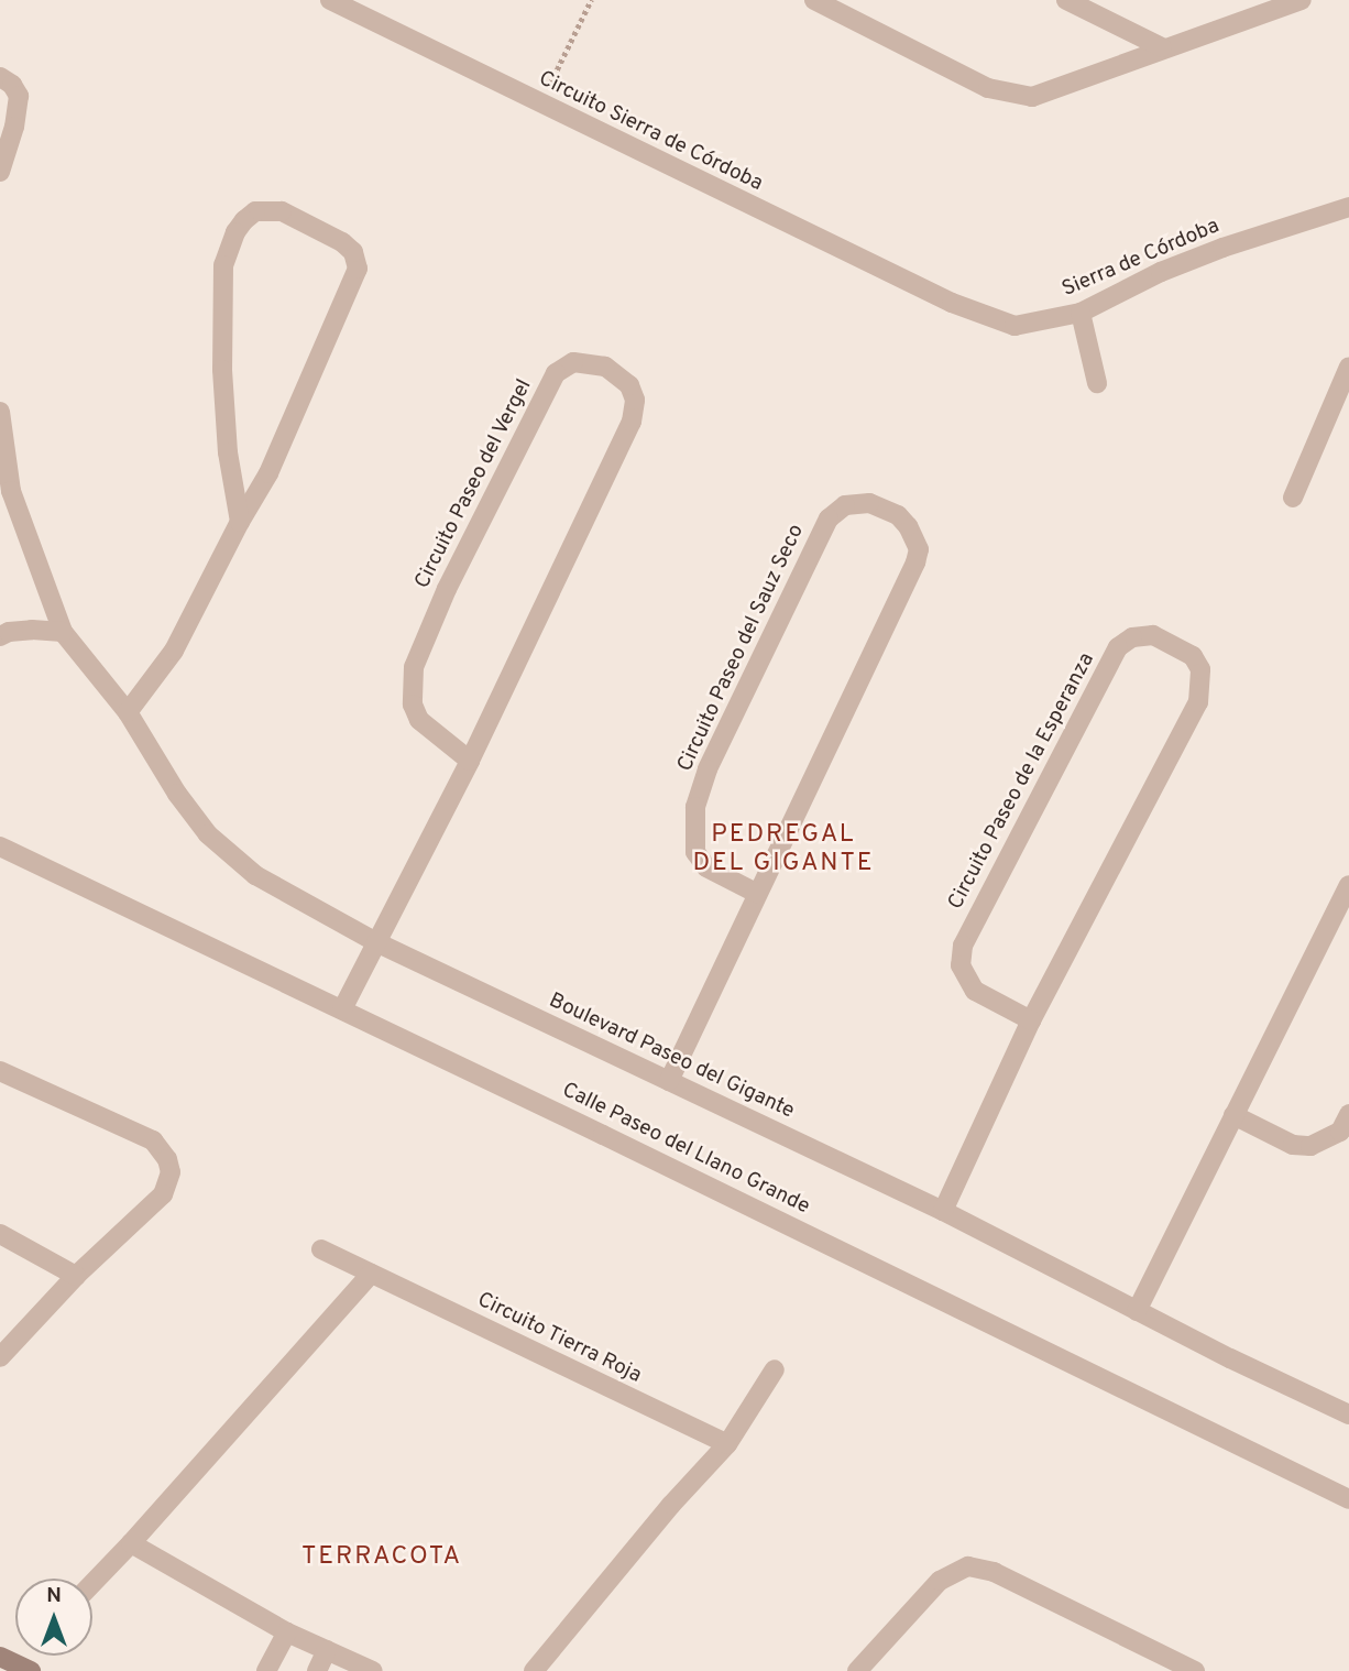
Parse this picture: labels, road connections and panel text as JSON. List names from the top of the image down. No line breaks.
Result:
{"streets":{"street":["Circuito Sierra de Córdoba","Sierra de Córdoba","Circuito Paseo del Vergel","Circuito Paseo del Sauz Seco","Circuito Paseo de la Esperanza","Boulevard Paseo del Gigante","Calle Paseo del Llano Grande","Circuito Tierra Roja"]},"crossings":[["Circuito Sierra de Córdoba","Sierra de Córdoba"],["Circuito Paseo del Vergel","Boulevard Paseo del Gigante"],["Circuito Paseo del Vergel","Calle Paseo del Llano Grande"],["Circuito Paseo del Sauz Seco","Boulevard Paseo del Gigante"],["Circuito Paseo de la Esperanza","Boulevard Paseo del Gigante"]],"districts":["PEDREGAL DEL GIGANTE","TERRACOTA"],"north":"top"}
